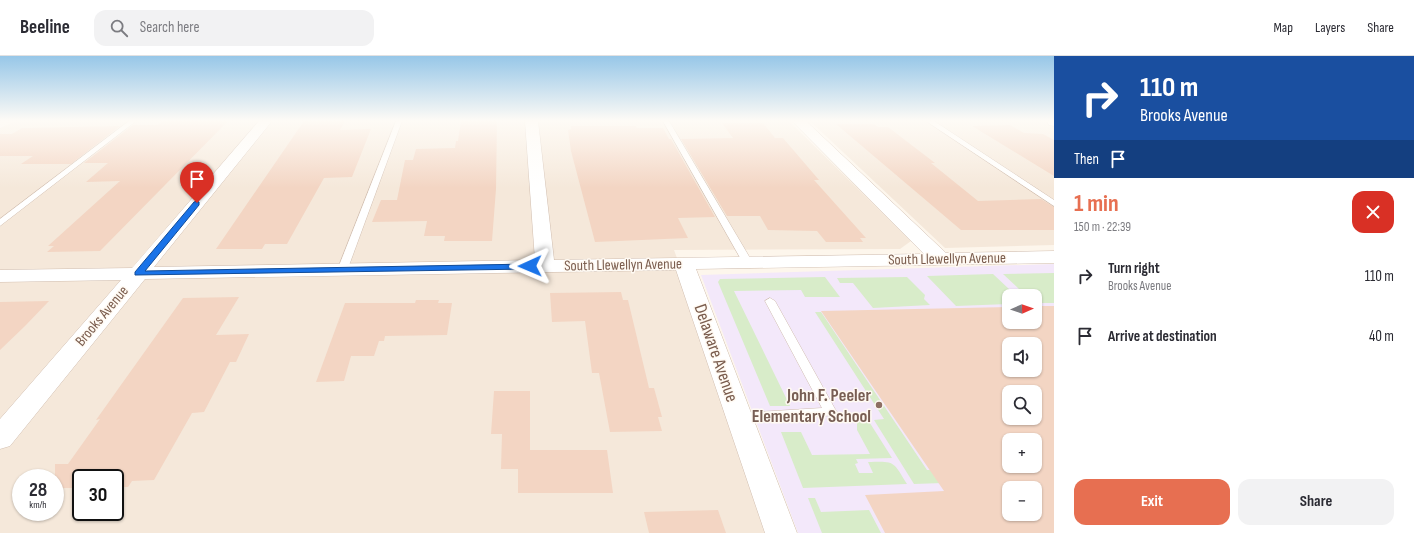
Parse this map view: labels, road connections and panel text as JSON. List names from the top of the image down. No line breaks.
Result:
{"streets":{"street":["South Llewellyn Avenue","Brooks Avenue","Delaware Avenue"]},"crossings":[["South Llewellyn Avenue","Brooks Avenue"],["South Llewellyn Avenue","Delaware Avenue"]],"places":["John F. Peeler Elementary School"],"north":"right","page":{"header":"Beeline","search":"Search here","nav":["Map","Layers","Share"],"turn":["110 m","Brooks Avenue"],"then":"Then","heading":["1 min","150 m · 22:39"],"list":[{"name":"Turn right","note":"Brooks Avenue","value":"110 m"},{"name":"Arrive at destination","value":"40 m"}],"map_buttons":["+","−"],"speed":"28 km/h","limit":"30","buttons":["Exit","Share"]}}
